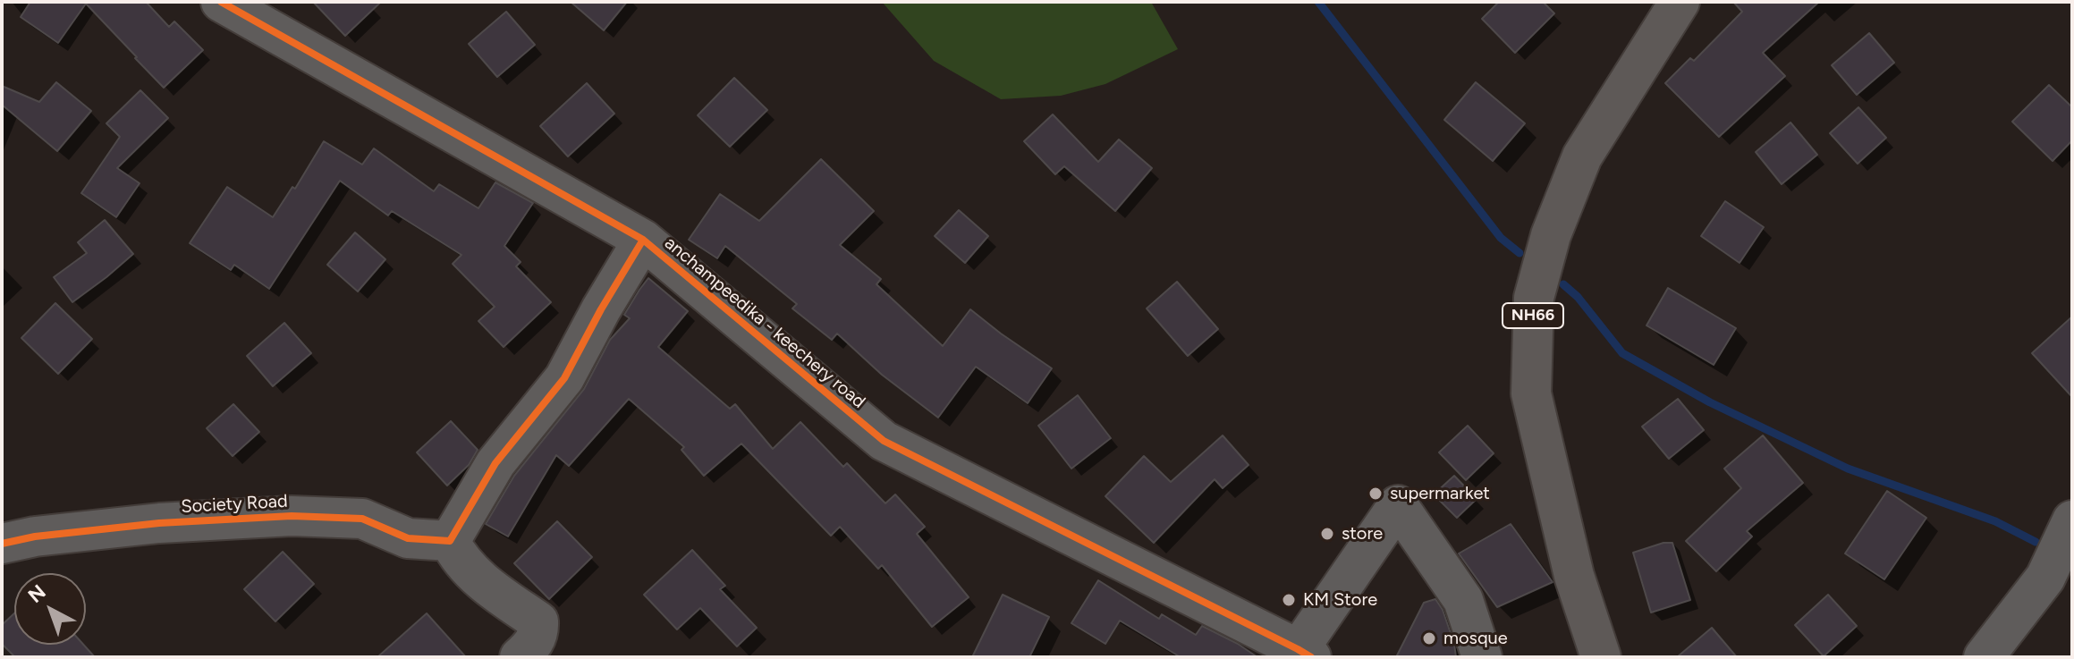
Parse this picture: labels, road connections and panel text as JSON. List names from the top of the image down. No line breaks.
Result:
{"streets":{"highway":["NH66"],"street":["anchampeedika - keechery road","Society Road"]},"places":["supermarket","store","KM Store","mosque"],"north":"top left"}
